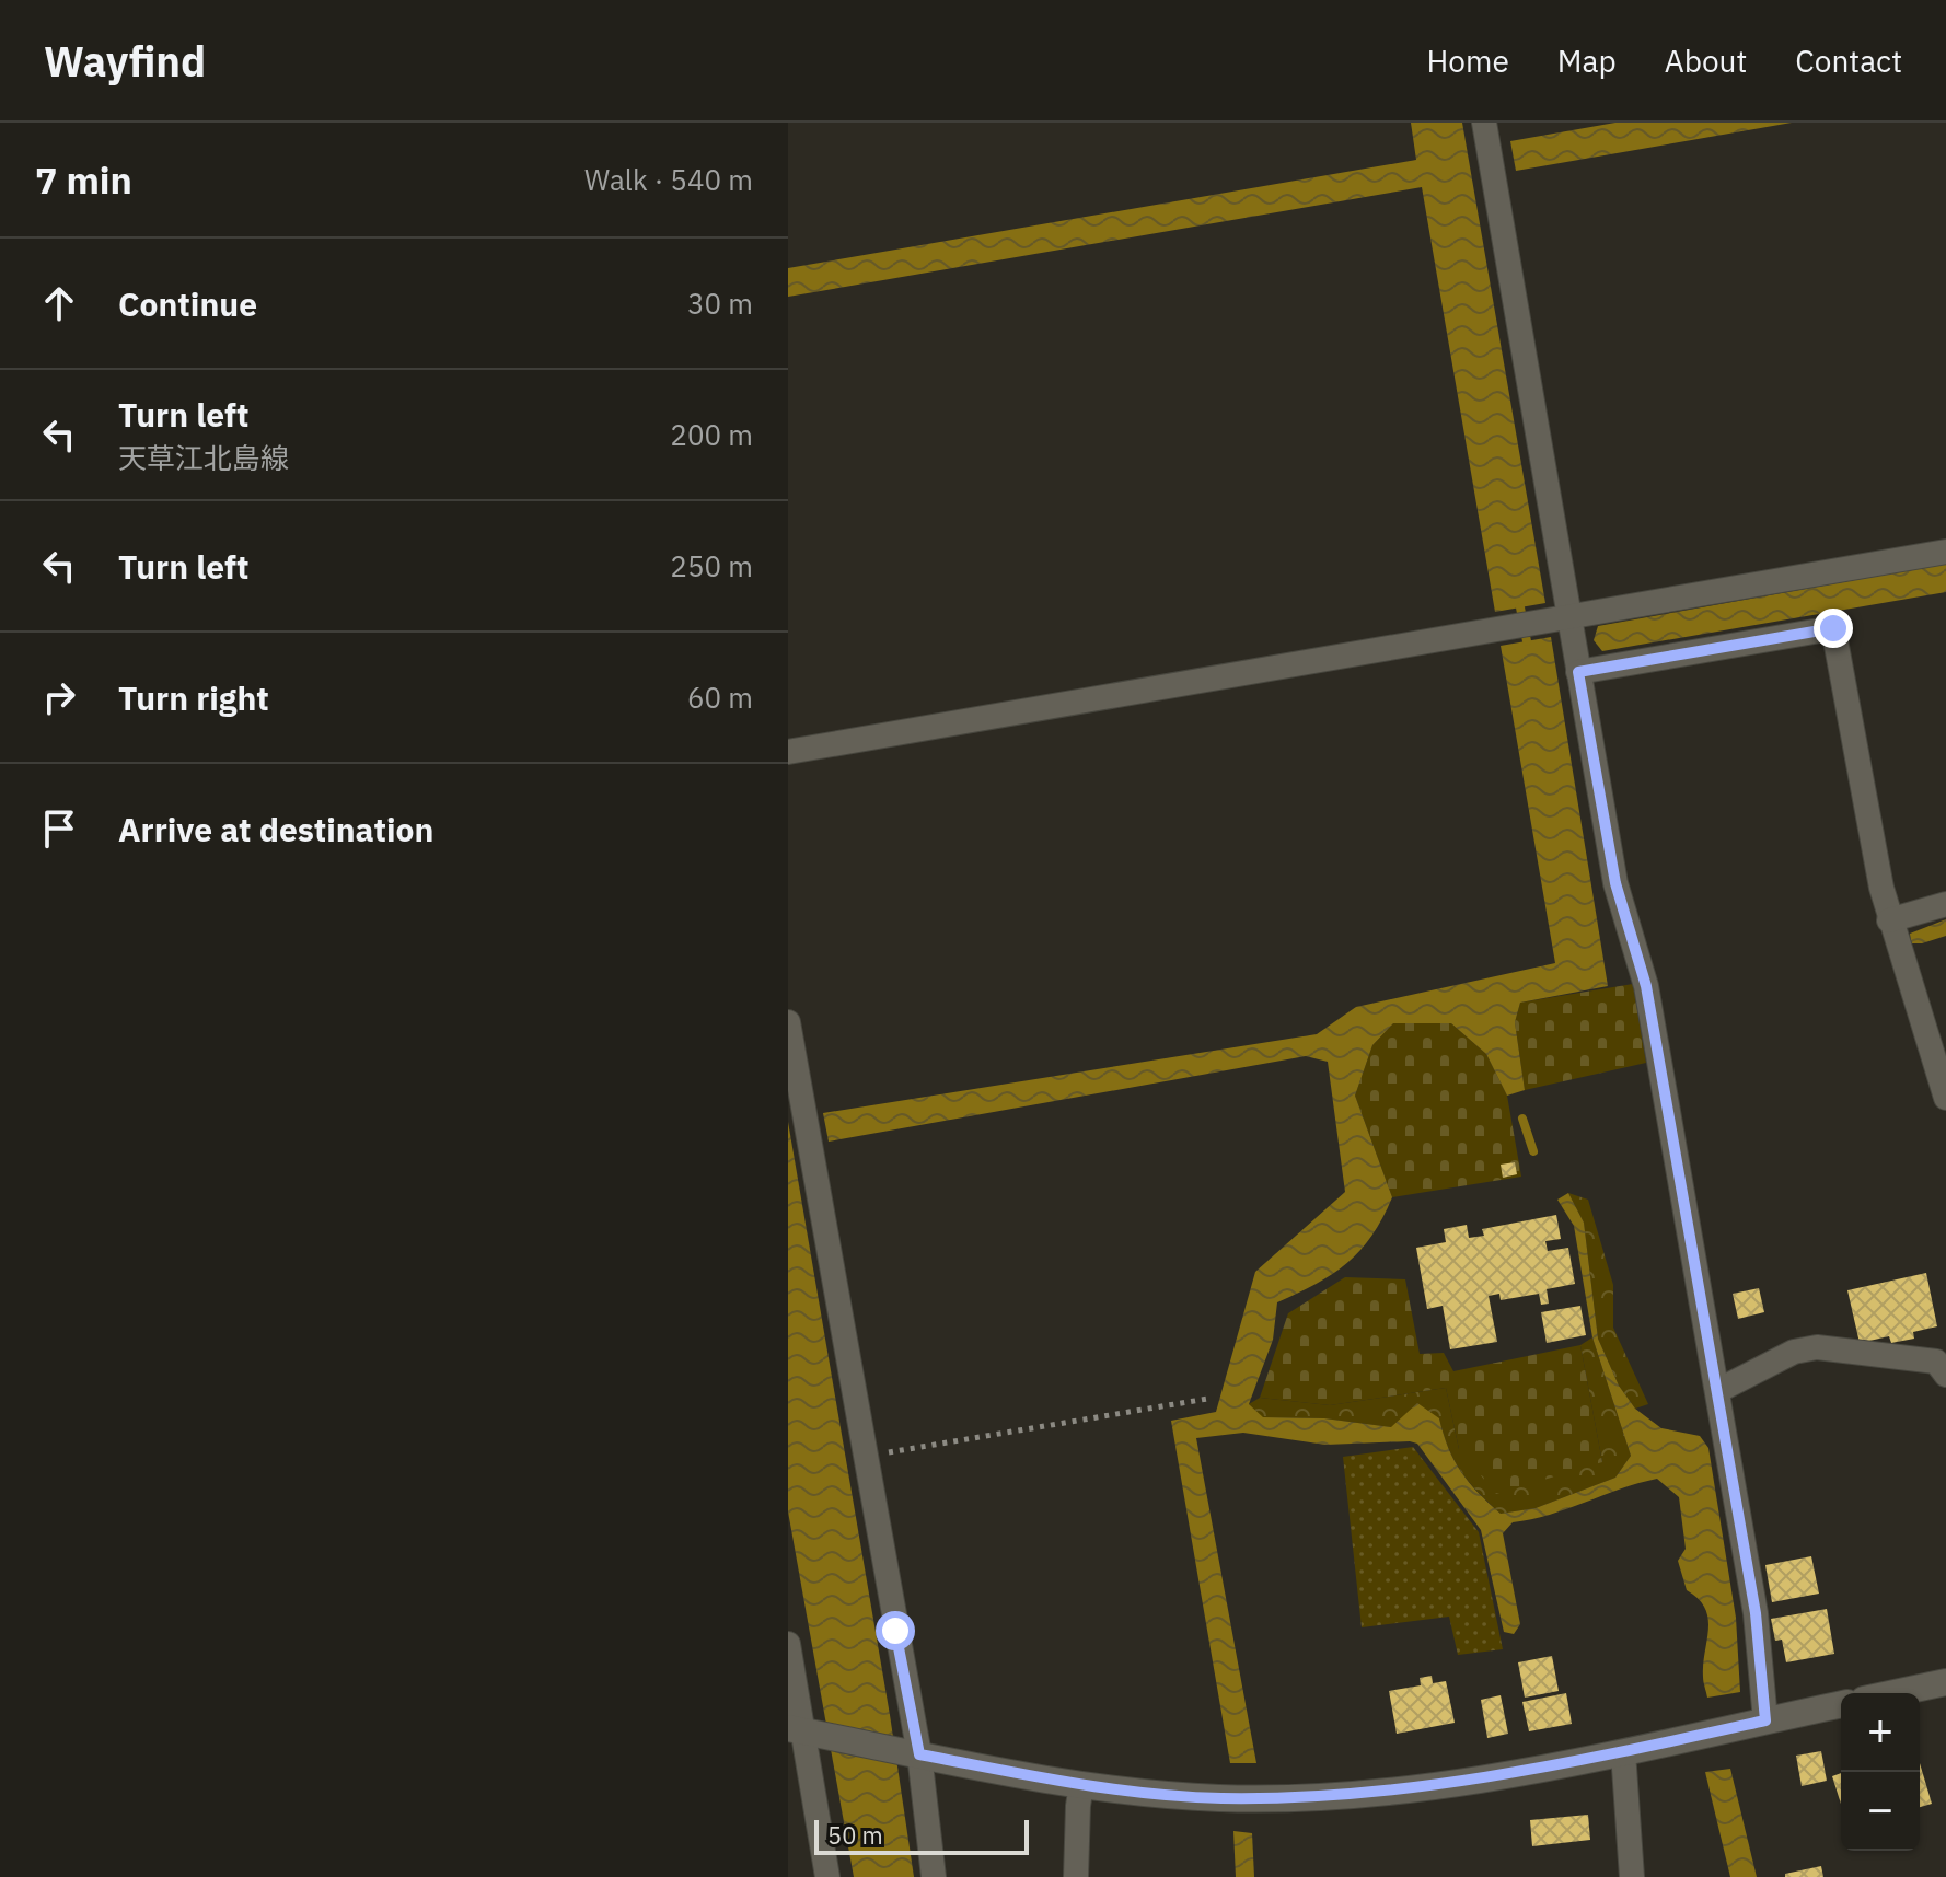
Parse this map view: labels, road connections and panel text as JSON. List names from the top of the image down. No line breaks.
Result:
{"scale_bar":"50 m","page":{"header":"Wayfind","nav":["Home","Map","About","Contact"],"heading":["7 min","Walk · 540 m"],"list":[["Continue","30 m"],["Turn left","天草江北島線","200 m"],["Turn left","250 m"],["Turn right","60 m"],"Arrive at destination"],"map_buttons":["+","−"],"scale":"50 m"}}
